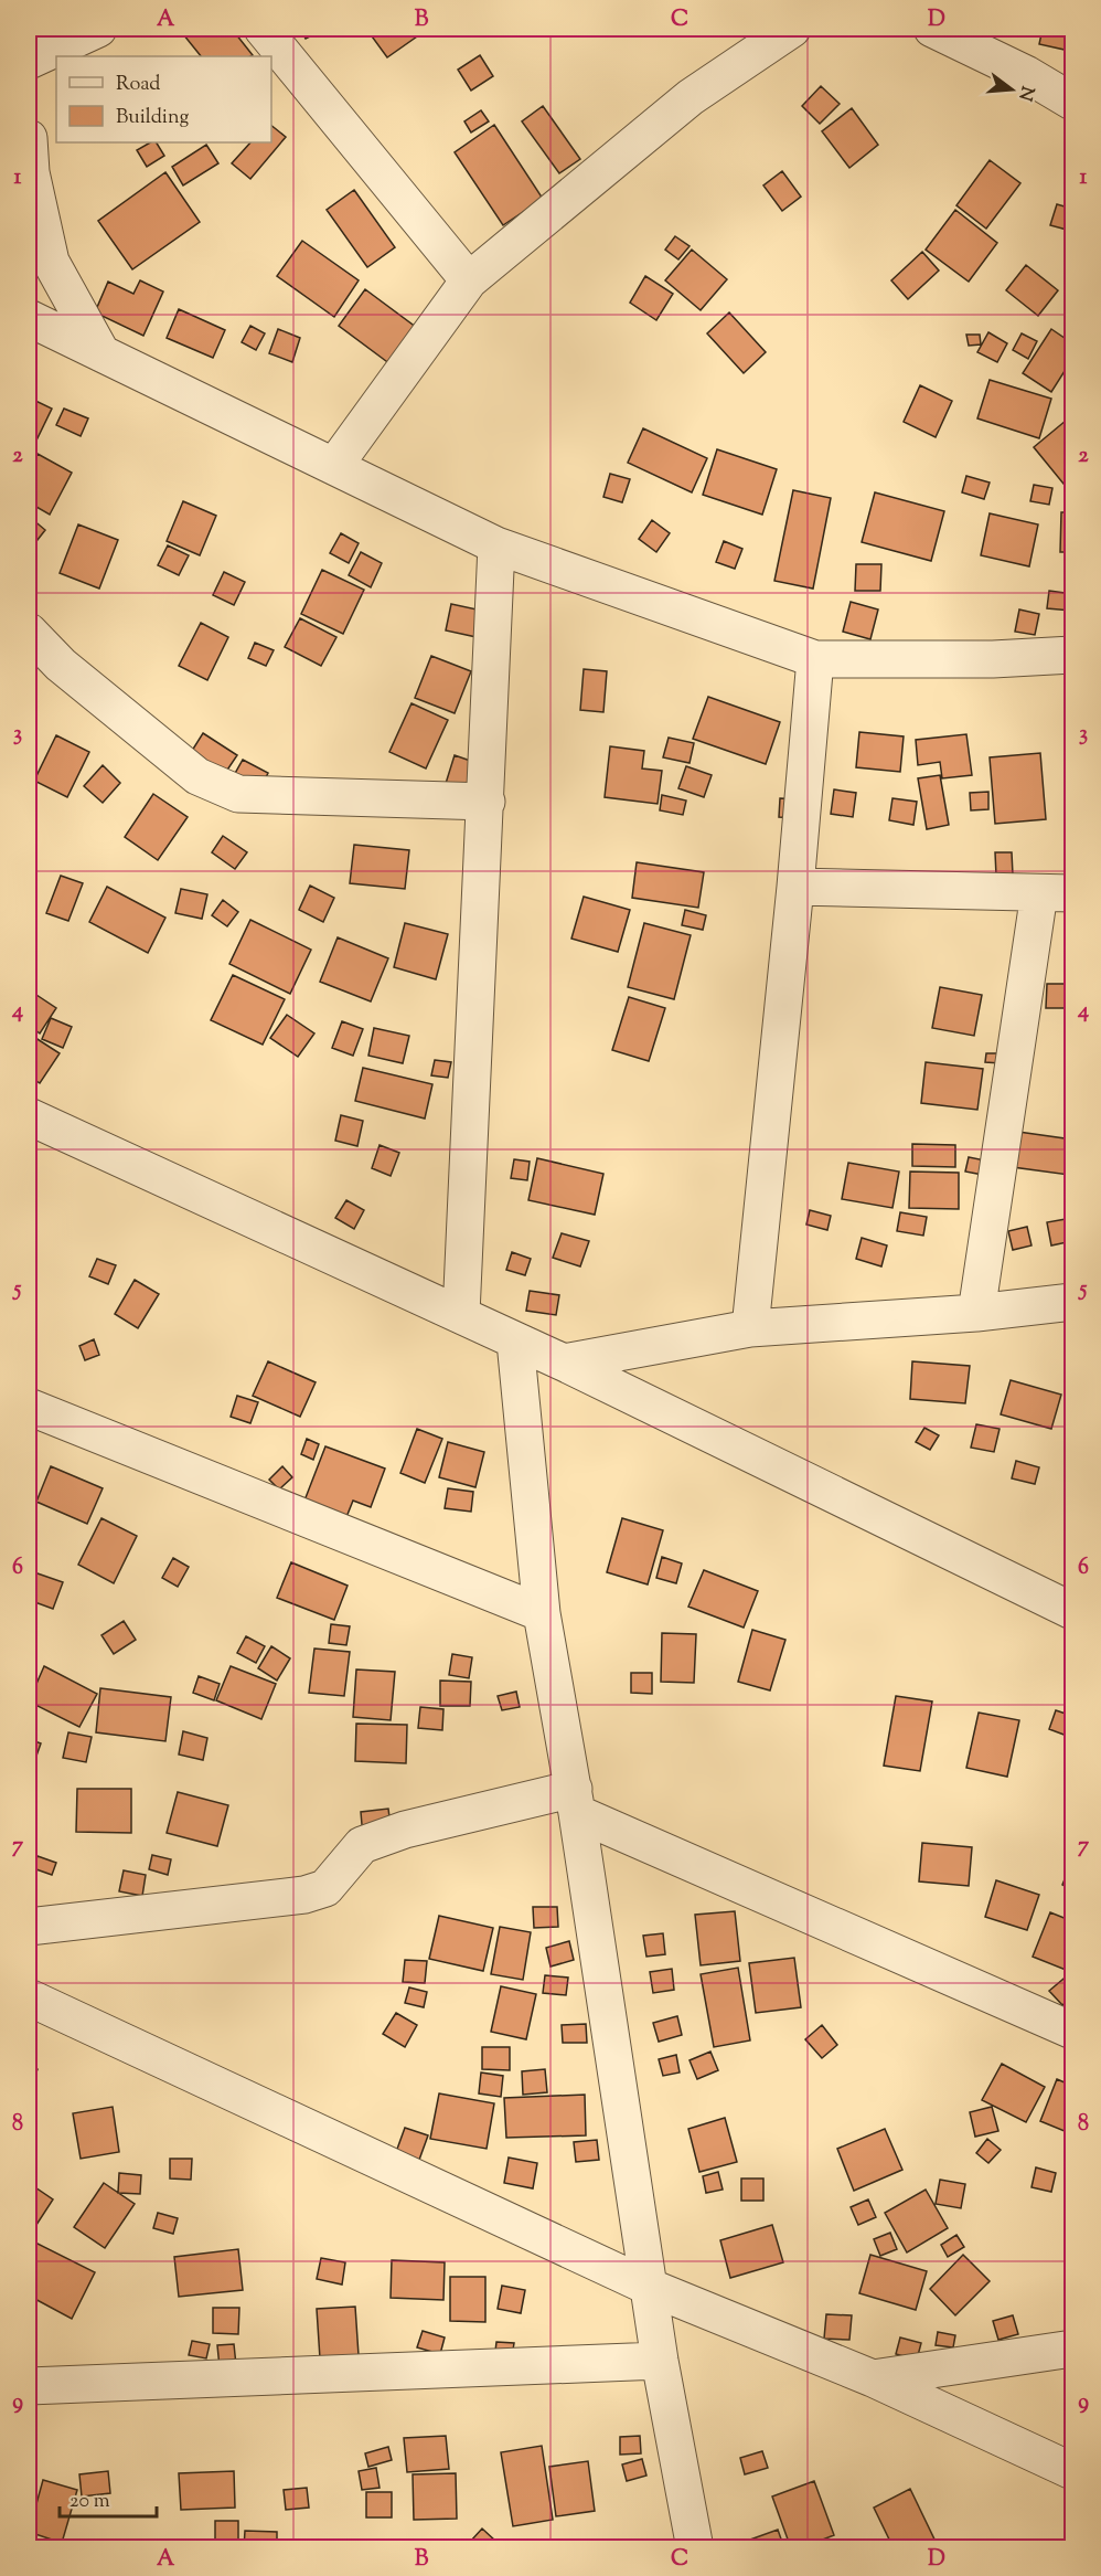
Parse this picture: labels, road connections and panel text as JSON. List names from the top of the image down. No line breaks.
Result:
{"legend":["Road","Building"],"scale_bar":"20 m","north":"right","grid":{"columns":["A","B","C","D"],"rows":["1","2","3","4","5","6","7","8","9"]}}
